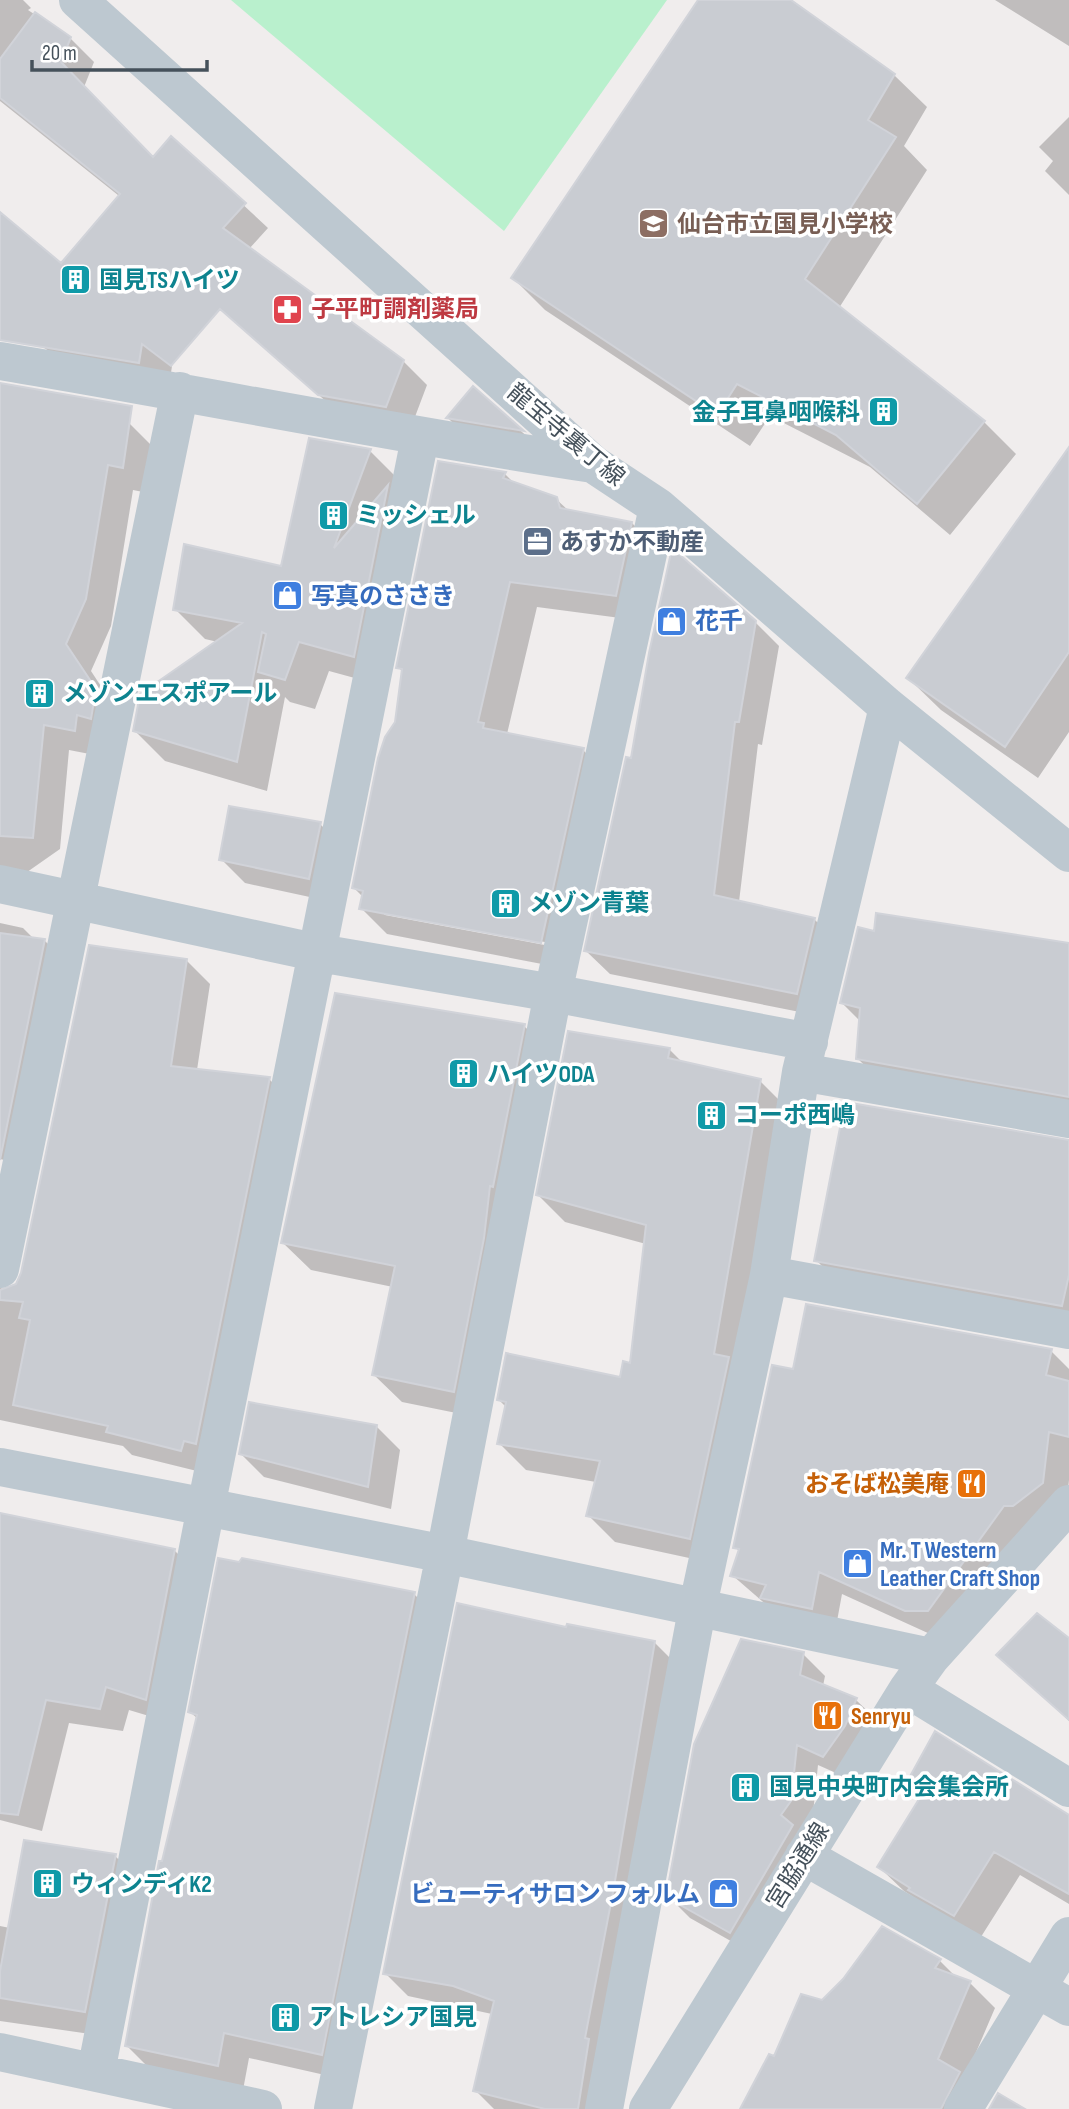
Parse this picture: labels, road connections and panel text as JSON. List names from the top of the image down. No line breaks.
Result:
{"streets":{"street":["龍宝寺裏丁線","宮脇通線"]},"places":{"school or university":["仙台市立国見小学校"],"building":["国見TSハイツ","金子耳鼻咽喉科","ミッシェル","メゾンエスポアール","メゾン青葉","ハイツODA","コーポ西嶋","国見中央町内会集会所","ウィンディK2","アトレシア国見"],"pharmacy":["子平町調剤薬局"],"office":["あすか不動産"],"shop":["写真のささき","花千","Mr. T Western Leather Craft Shop","ビューティサロン フォルム"],"restaurant":["おそば松美庵","Senryu"]},"scale_bar":"20 m"}
